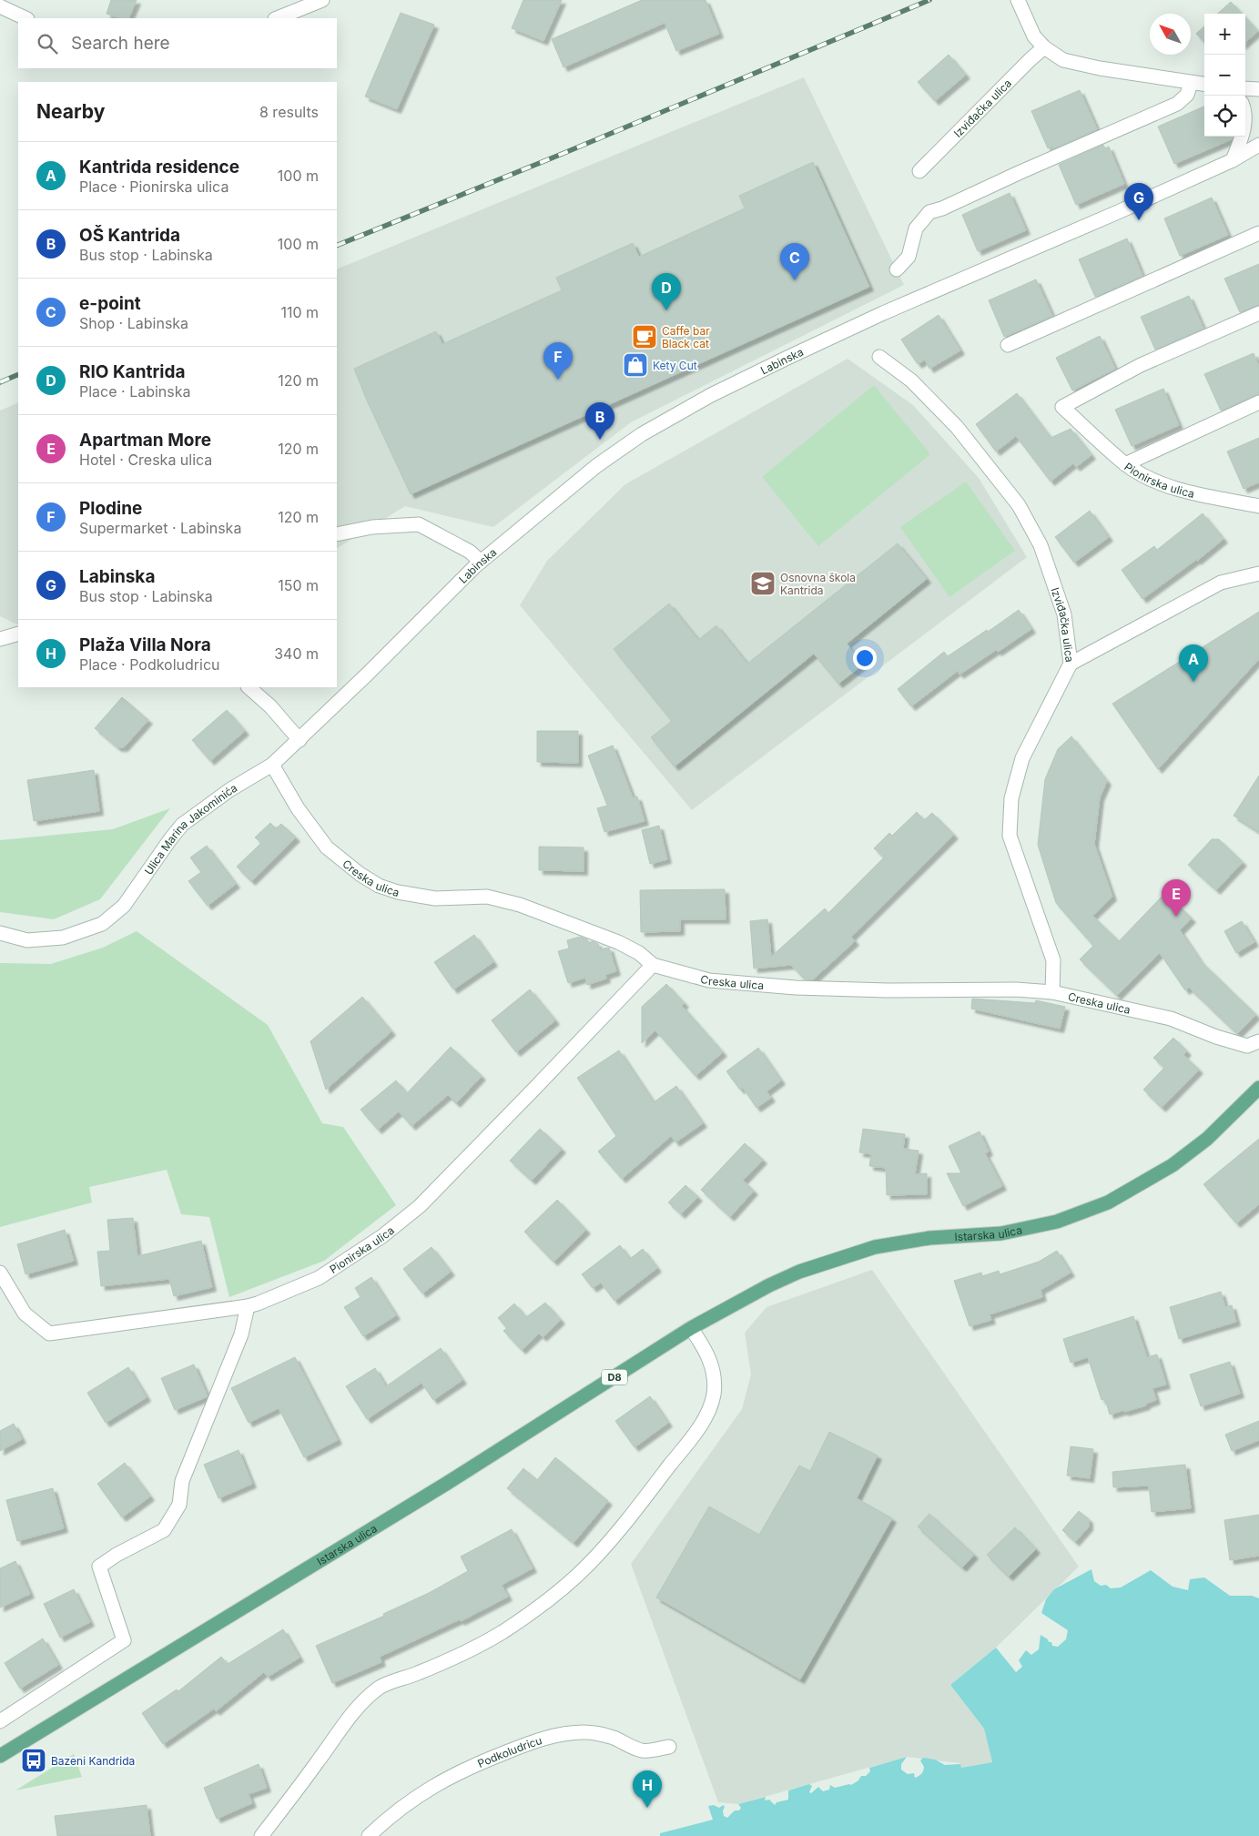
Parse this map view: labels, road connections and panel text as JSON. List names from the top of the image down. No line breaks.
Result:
{"streets":{"main road":["Istarska ulica","D8"],"street":["Izviđačka ulica","Labinska","Pionirska ulica","Ulica Marina Jakominića","Creska ulica","Podkoludricu"]},"crossings":[["Izviđačka ulica","Creska ulica"],["Labinska","Ulica Marina Jakominića"],["Pionirska ulica","Creska ulica"],["Ulica Marina Jakominića","Creska ulica"]],"places":{"cafe":["Caffe bar Black cat"],"shop":["Kety Cut"],"school or university":["Osnovna škola Kantrida"],"bus stop":["Bazeni Kandrida"]},"north":"top left","page":{"map_buttons":["+","−"],"search":"Search here","heading":["Nearby","8 results"],"list":[{"mark":"A","name":"Kantrida residence","note":"Place · Pionirska ulica","value":"100 m"},{"mark":"B","name":"OŠ Kantrida","note":"Bus stop · Labinska","value":"100 m"},{"mark":"C","name":"e-point","note":"Shop · Labinska","value":"110 m"},{"mark":"D","name":"RIO Kantrida","note":"Place · Labinska","value":"120 m"},{"mark":"E","name":"Apartman More","note":"Hotel · Creska ulica","value":"120 m"},{"mark":"F","name":"Plodine","note":"Supermarket · Labinska","value":"120 m"},{"mark":"G","name":"Labinska","note":"Bus stop · Labinska","value":"150 m"},{"mark":"H","name":"Plaža Villa Nora","note":"Place · Podkoludricu","value":"340 m"}],"pins":["G","C","D","F","B","A","E","H"]}}
